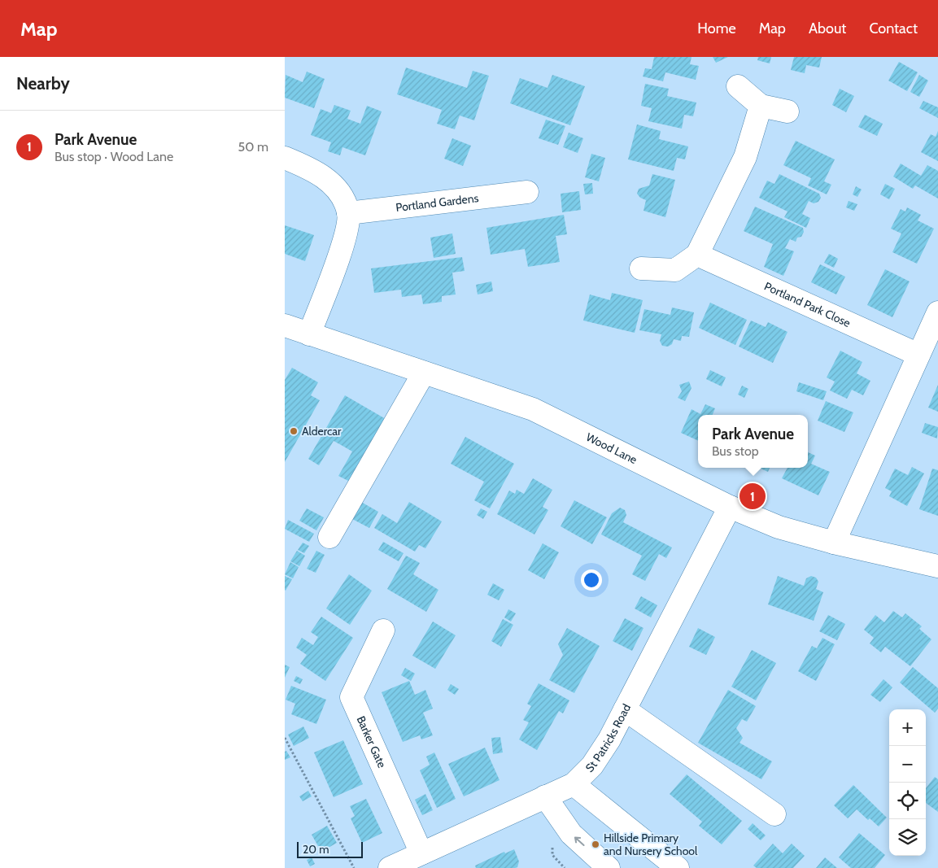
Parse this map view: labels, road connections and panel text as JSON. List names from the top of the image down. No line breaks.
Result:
{"streets":{"street":["Portland Gardens","Portland Park Close","Wood Lane","St Patricks Road","Barker Gate"]},"crossings":[["Wood Lane","St Patricks Road"],["St Patricks Road","Barker Gate"]],"places":["Aldercar","Hillside Primary and Nursery School"],"scale_bar":"20 m","page":{"header":"Map","nav":["Home","Map","About","Contact"],"heading":"Nearby","list":[{"mark":"1","name":"Park Avenue","note":"Bus stop · Wood Lane","value":"50 m"}],"popup":["Park Avenue","Bus stop"],"pins":"1","map_buttons":["+","−"],"scale":"20 m"}}
